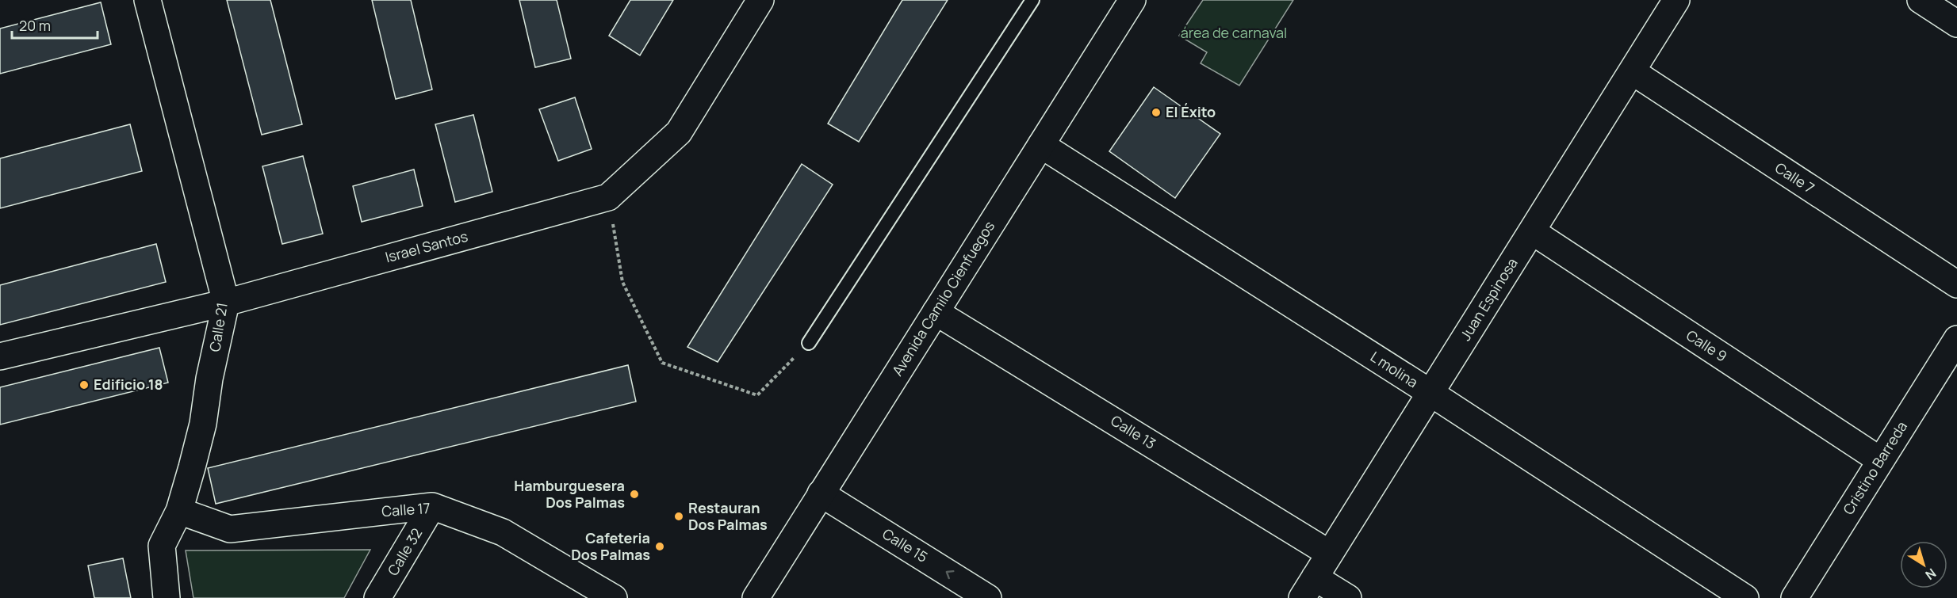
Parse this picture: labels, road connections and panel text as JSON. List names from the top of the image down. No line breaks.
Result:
{"streets":{"street":["Calle 7","Israel Santos","Avenida Camilo Cienfuegos","Juan Espinosa","Calle 21","Calle 9","L molina","Calle 13","Cristino Barreda","Calle 17","Calle 15","Calle 32"]},"crossings":[["Calle 7","Juan Espinosa"],["Israel Santos","Calle 21"],["Avenida Camilo Cienfuegos","L molina"],["Avenida Camilo Cienfuegos","Calle 13"],["Avenida Camilo Cienfuegos","Calle 15"],["Juan Espinosa","Calle 9"],["Juan Espinosa","L molina"],["Juan Espinosa","Calle 13"],["Calle 21","Calle 17"],["Calle 9","Cristino Barreda"],["Calle 17","Calle 32"]],"one_way":["Calle 15"],"parks":["área de carnaval"],"places":["El Éxito","Edificio 18","Hamburguesera Dos Palmas","Restauran Dos Palmas","Cafeteria Dos Palmas"],"scale_bar":"20 m","north":"bottom right"}
